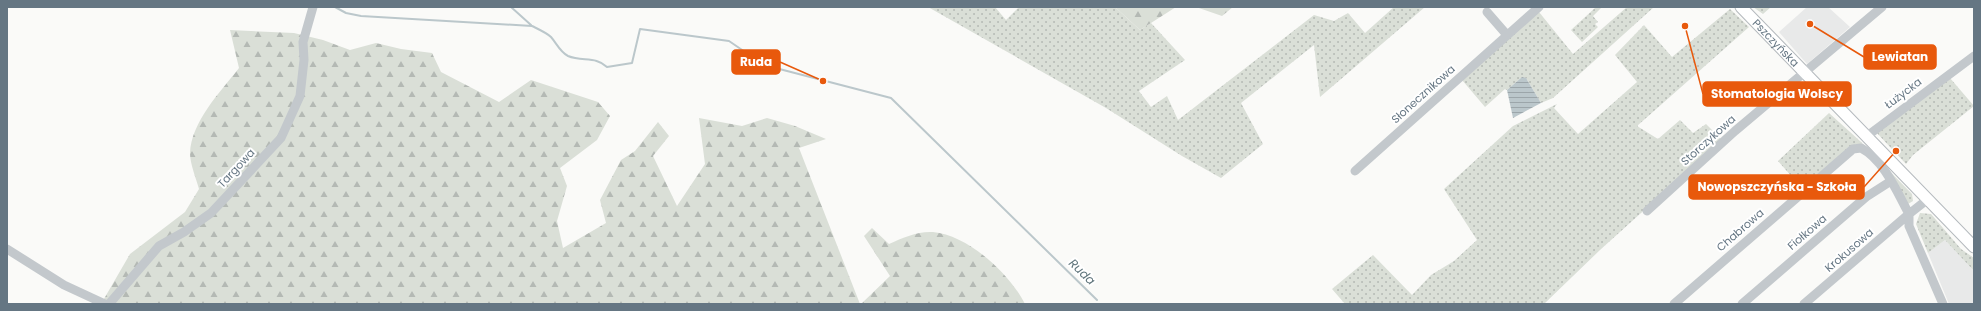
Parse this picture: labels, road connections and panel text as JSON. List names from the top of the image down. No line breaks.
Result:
{"streets":{"main road":["Pszczyńska"],"street":["Łużycka","Słonecznikowa","Storczykowa","Targowa","Chabrowa","Fiołkowa","Krokusowa"]},"crossings":[["Pszczyńska","Łużycka"],["Pszczyńska","Storczykowa"],["Chabrowa","Fiołkowa"]],"water":["Ruda"],"places":["Lewiatan","Stomatologia Wolscy","Ruda","Nowopszczyńska - Szkoła"]}
